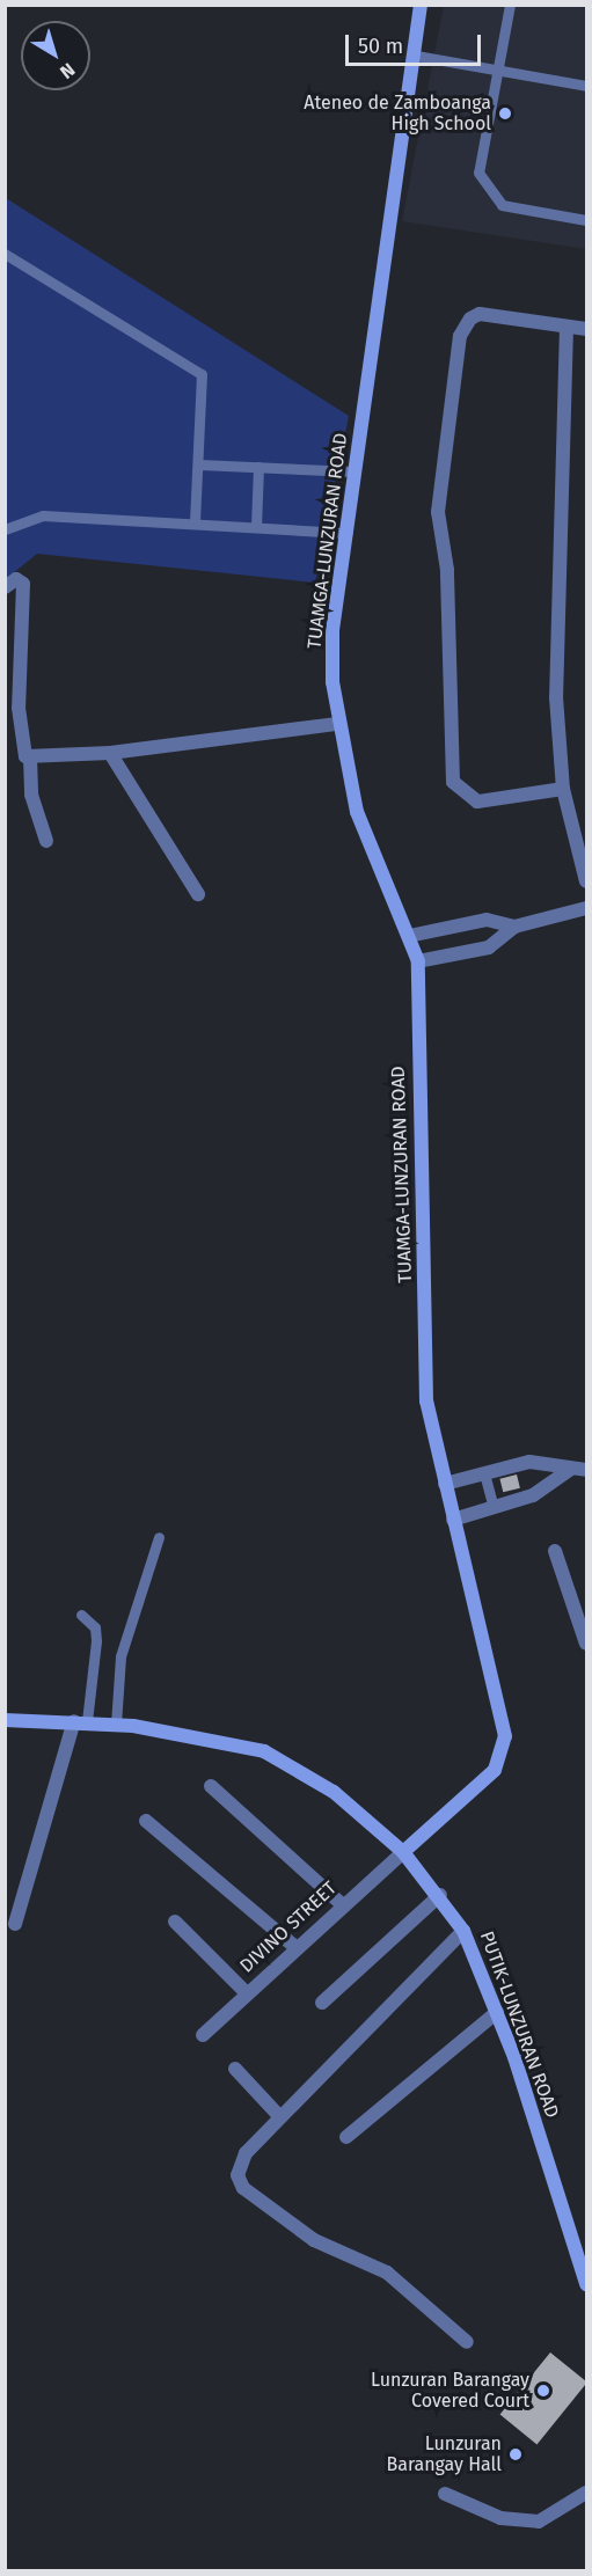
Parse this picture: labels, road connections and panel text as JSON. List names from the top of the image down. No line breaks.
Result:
{"streets":{"street":["TUAMGA-LUNZURAN ROAD","DIVINO STREET","PUTIK-LUNZURAN ROAD"]},"crossings":[["TUAMGA-LUNZURAN ROAD","DIVINO STREET"],["TUAMGA-LUNZURAN ROAD","PUTIK-LUNZURAN ROAD"],["DIVINO STREET","PUTIK-LUNZURAN ROAD"]],"places":["Ateneo de Zamboanga High School","Lunzuran Barangay Covered Court","Lunzuran Barangay Hall"],"scale_bar":"50 m","north":"bottom right"}
